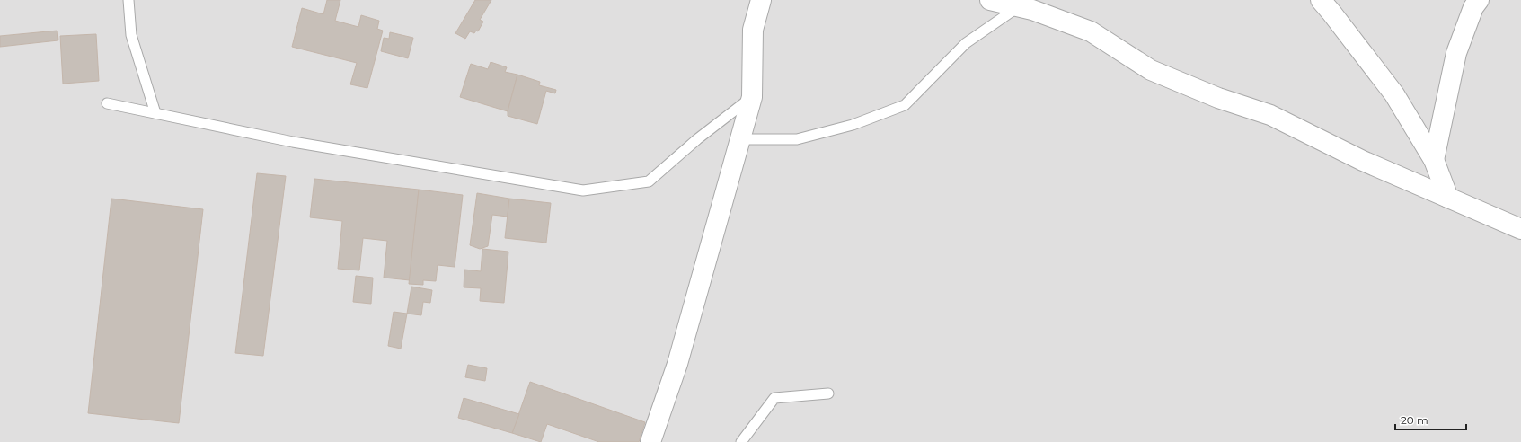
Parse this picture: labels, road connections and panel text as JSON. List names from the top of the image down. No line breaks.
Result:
{"scale_bar":"20 m"}
